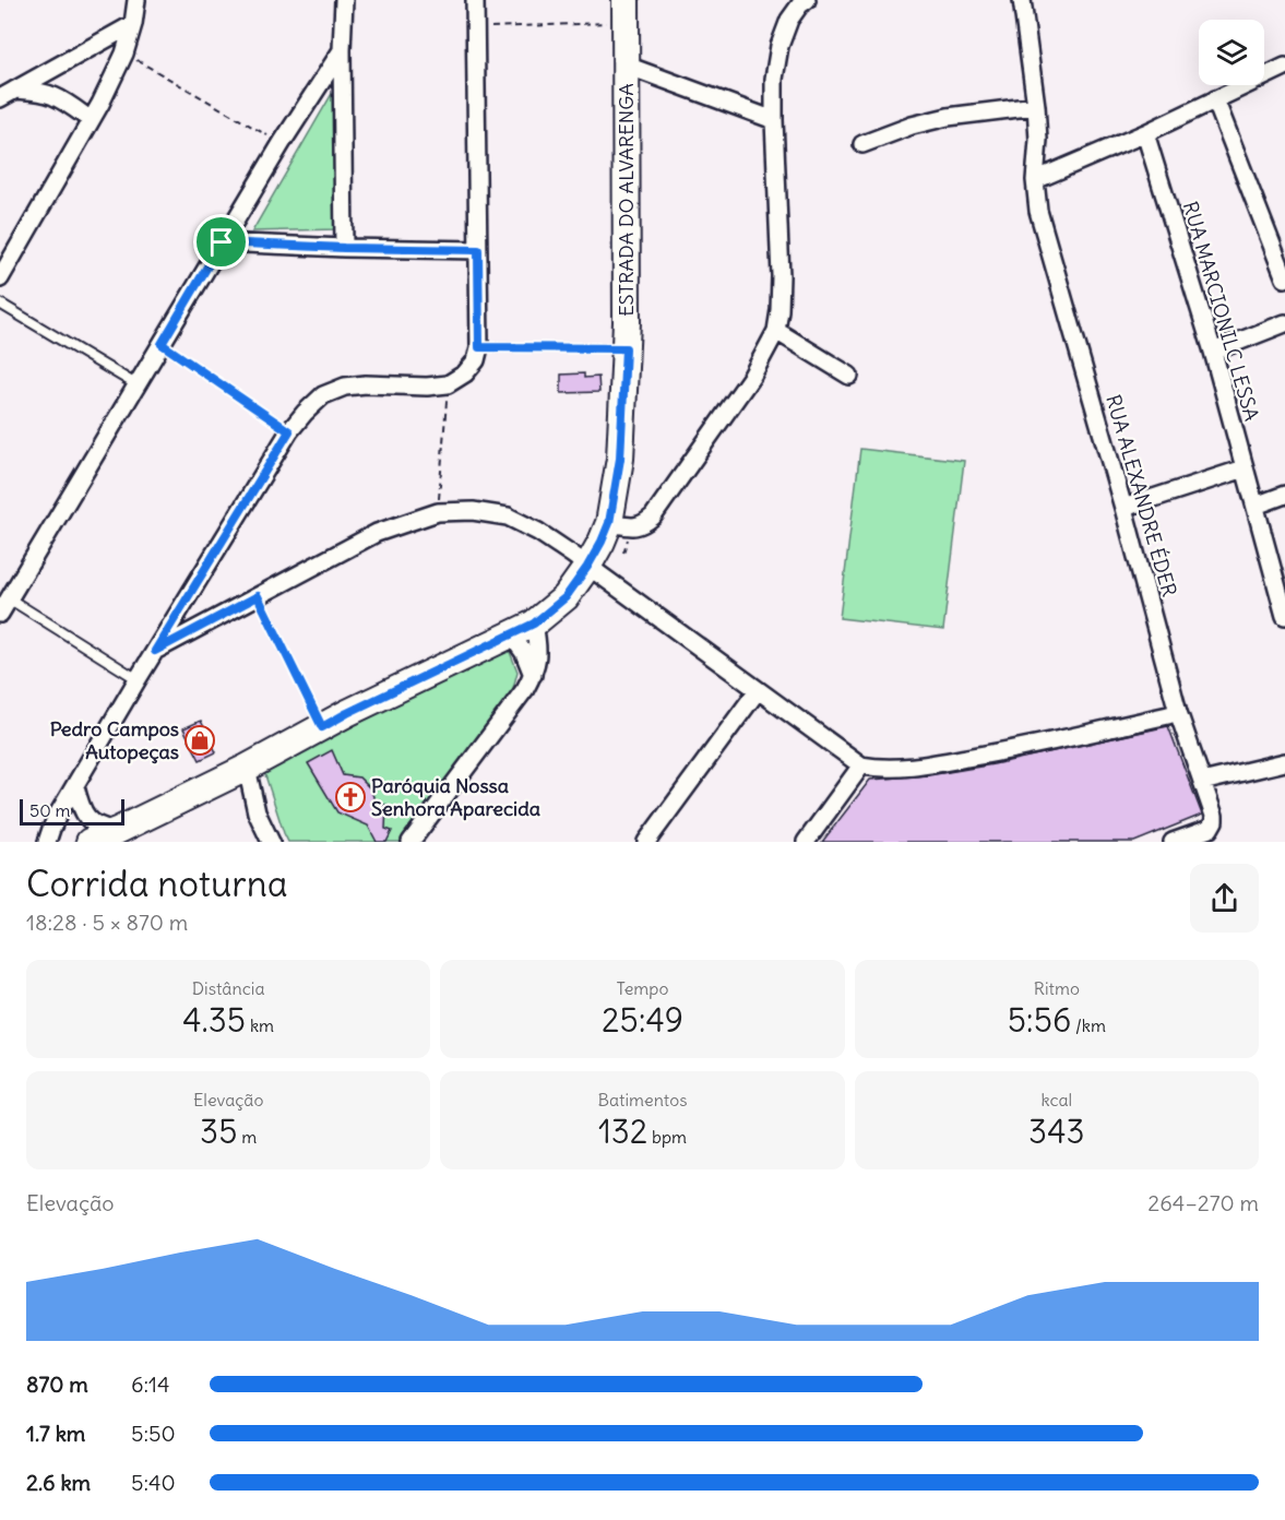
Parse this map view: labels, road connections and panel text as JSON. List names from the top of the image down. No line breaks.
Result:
{"streets":{"main road":["ESTRADA DO ALVARENGA"],"street":["RUA MARCIONILC LESSA","RUA ALEXANDRE ÉDER"]},"places":{"shop":["Pedro Campos Autopeças"],"church":["Paróquia Nossa Senhora Aparecida"]},"scale_bar":"50 m","page":{"scale":"50 m","heading":["Corrida noturna","18:28 · 5 × 870 m"],"stats":[["Distância","4.35 km"],["Tempo","25:49"],["Ritmo","5:56 /km"],["Elevação","35 m"],["Batimentos","132 bpm"],["kcal","343"]],"chart":["Elevação","264–270 m"],"list":[{"name":"870 m","note":"6:14"},{"name":"1.7 km","note":"5:50"},{"name":"2.6 km","note":"5:40"}]}}
